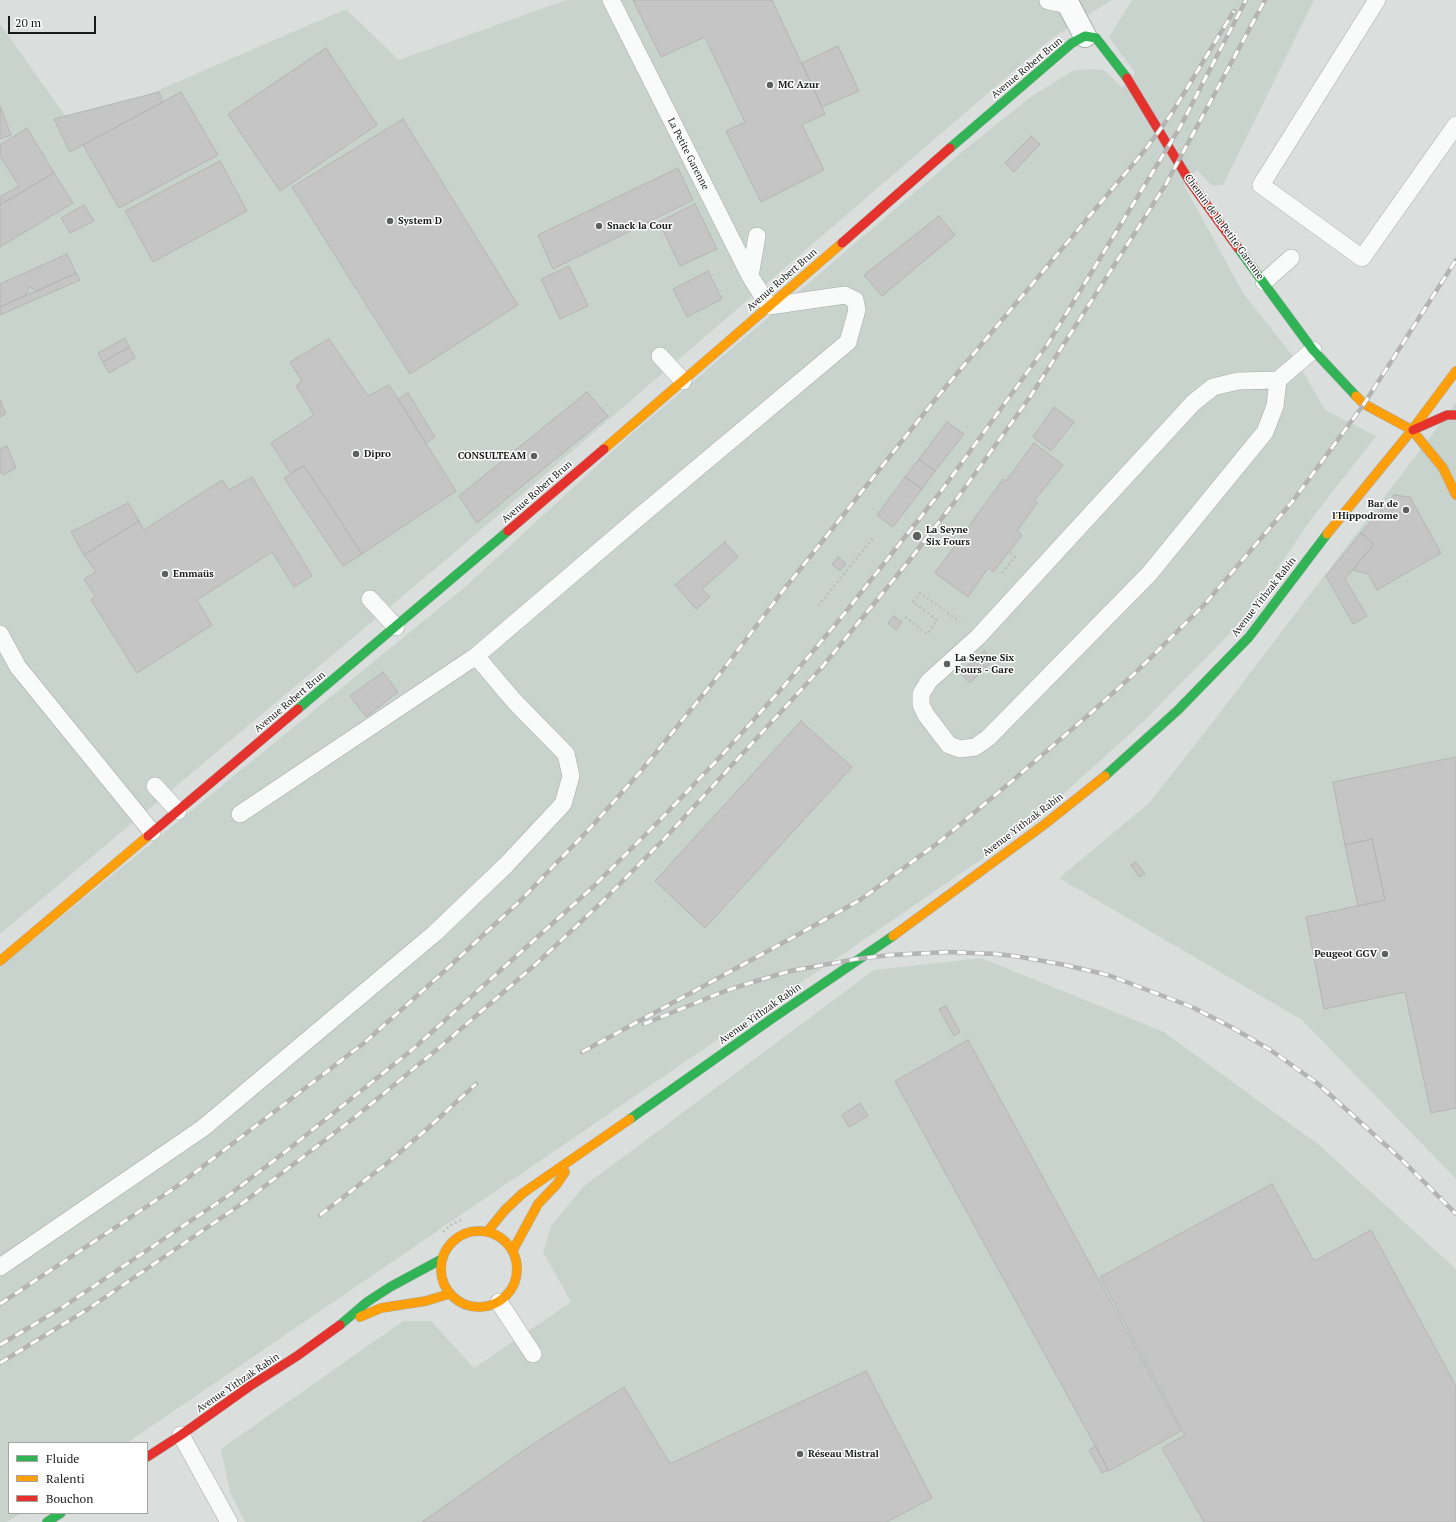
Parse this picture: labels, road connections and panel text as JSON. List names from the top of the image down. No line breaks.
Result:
{"streets":{"main road":["Avenue Robert Brun","Chemin de la Petite Garenne","Avenue Yithzak Rabin"],"lane":["La Petite Garenne"]},"crossings":[["Avenue Robert Brun","La Petite Garenne"],["Avenue Robert Brun","Chemin de la Petite Garenne"],["Chemin de la Petite Garenne","Avenue Yithzak Rabin"]],"places":["MC Azur","System D","Snack la Cour","Dipro","CONSULTEAM","Bar de l'Hippodrome","La Seyne Six Fours","Emmaüs","La Seyne Six Fours - Gare","Peugeot GGV","Réseau Mistral"],"legend":["Fluide","Ralenti","Bouchon"],"scale_bar":"20 m"}
